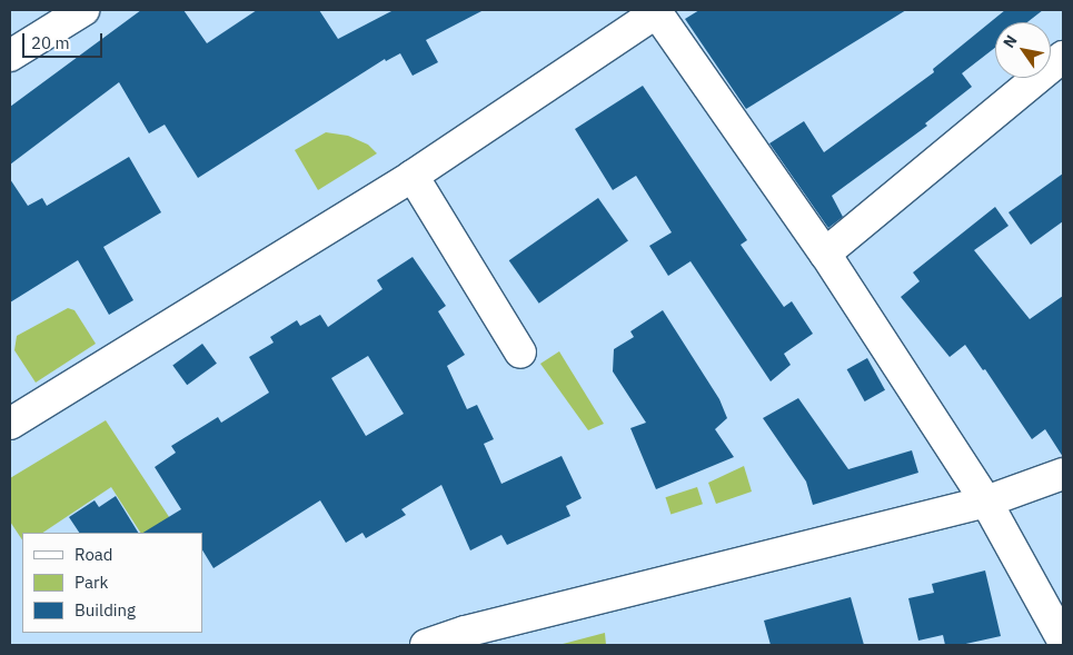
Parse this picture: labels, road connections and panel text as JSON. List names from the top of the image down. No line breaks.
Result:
{"legend":["Road","Park","Building"],"scale_bar":"20 m","north":"top left"}
